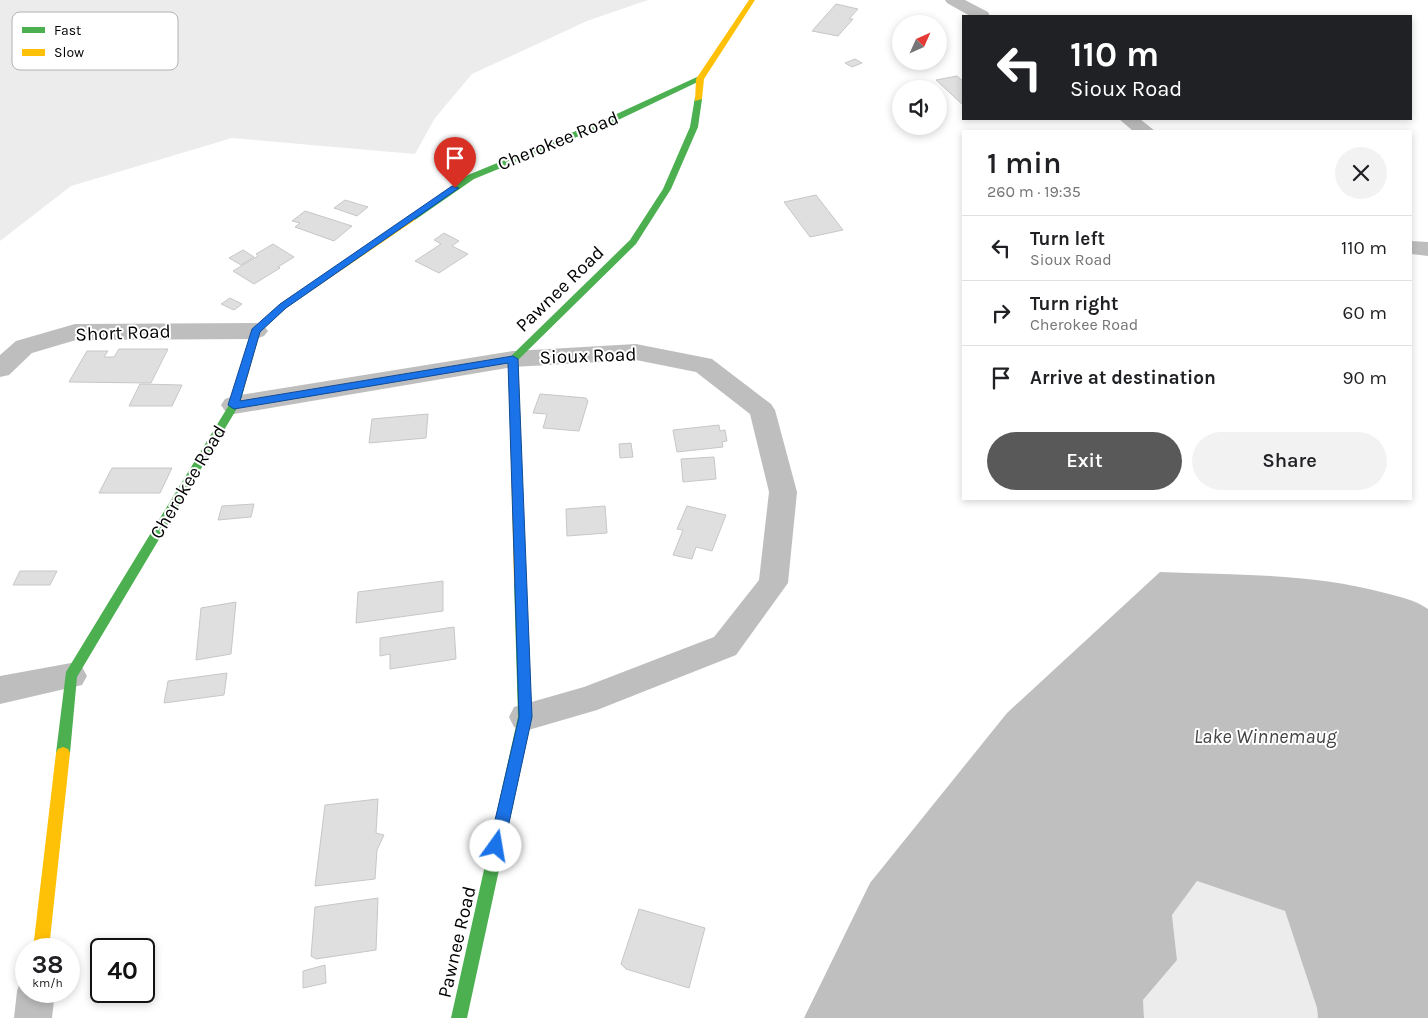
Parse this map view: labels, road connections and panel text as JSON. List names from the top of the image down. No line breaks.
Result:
{"streets":{"street":["Cherokee Road","Pawnee Road","Short Road","Sioux Road"]},"crossings":[["Cherokee Road","Pawnee Road"],["Cherokee Road","Short Road"],["Cherokee Road","Sioux Road"],["Pawnee Road","Sioux Road"]],"water":["Lake Winnemaug"],"legend":["Fast","Slow"],"north":"top right","page":{"turn":["110 m","Sioux Road"],"heading":["1 min","260 m · 19:35"],"list":[{"name":"Turn left","note":"Sioux Road","value":"110 m"},{"name":"Turn right","note":"Cherokee Road","value":"60 m"},{"name":"Arrive at destination","value":"90 m"}],"buttons":["Exit","Share"],"speed":"38 km/h","limit":"40"}}
